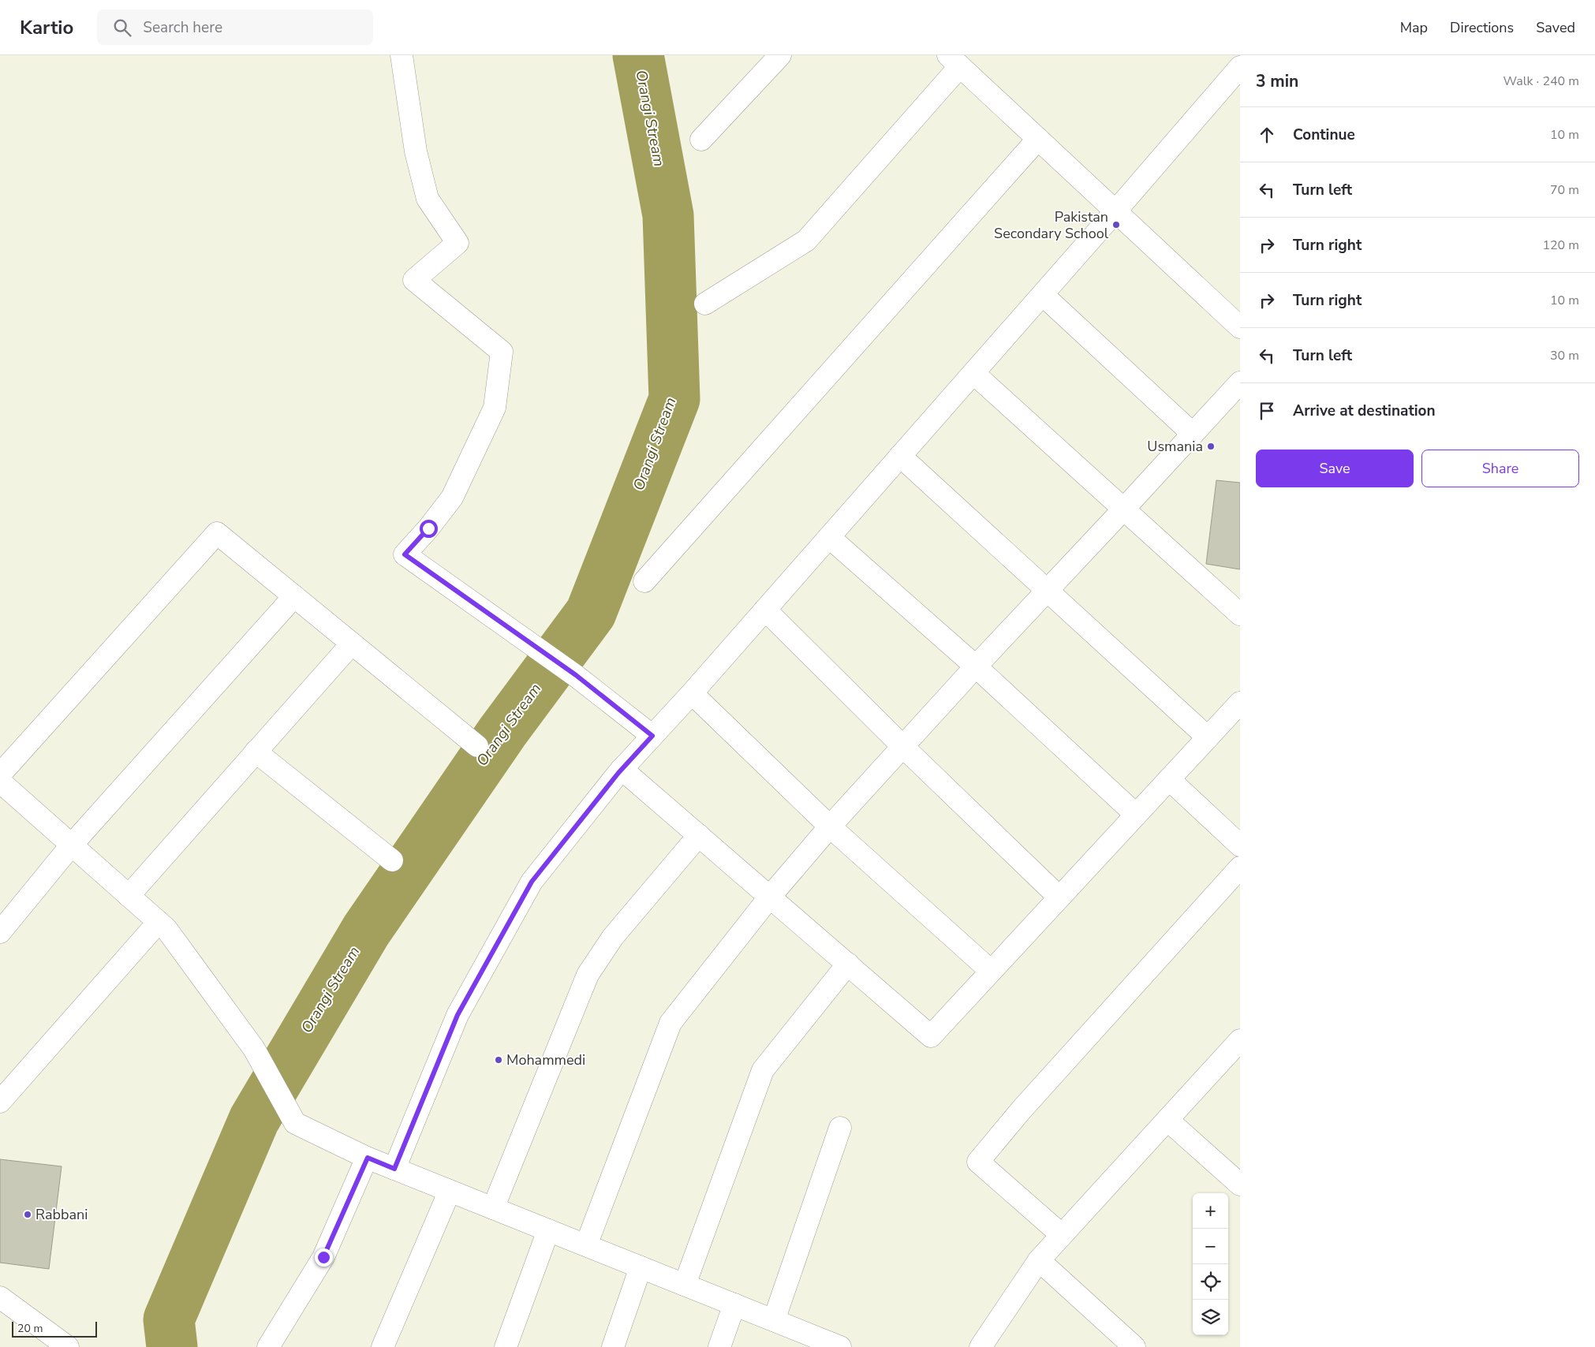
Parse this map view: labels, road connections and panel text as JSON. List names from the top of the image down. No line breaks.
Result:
{"water":["Orangi Stream"],"places":["Pakistan Secondary School","Usmania","Mohammedi","Rabbani"],"scale_bar":"20 m","page":{"header":"Kartio","search":"Search here","nav":["Map","Directions","Saved"],"heading":["3 min","Walk · 240 m"],"list":[["Continue","10 m"],["Turn left","70 m"],["Turn right","120 m"],["Turn right","10 m"],["Turn left","30 m"],"Arrive at destination"],"buttons":["Save","Share"],"map_buttons":["+","−"],"scale":"20 m"}}
